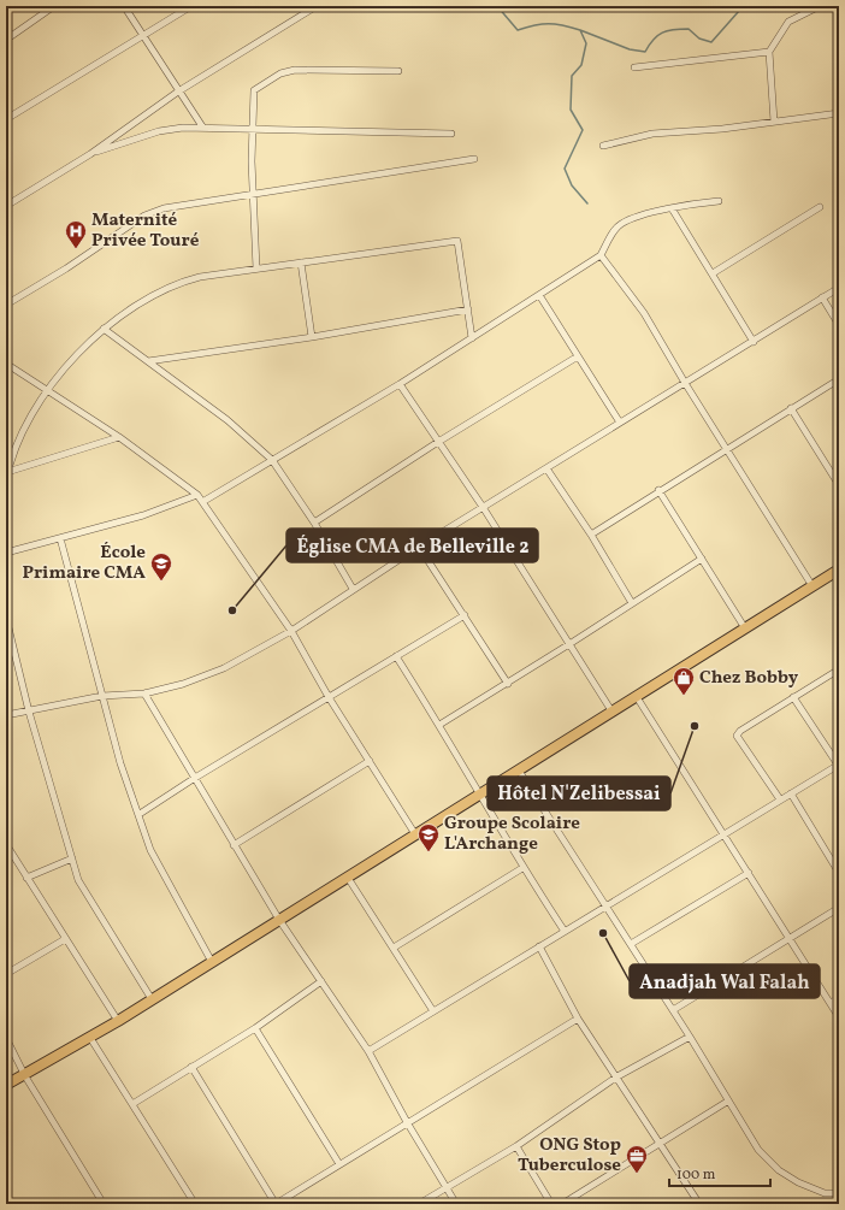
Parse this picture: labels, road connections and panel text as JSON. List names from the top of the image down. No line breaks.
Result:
{"places":{"hospital":["Maternité Privée Touré"],"school or university":["École Primaire CMA","Groupe Scolaire L'Archange"],"other":["Église CMA de Belleville 2","Hôtel N'Zelibessai","Anadjah Wal Falah"],"shop":["Chez Bobby"],"office":["ONG Stop Tuberculose"]},"scale_bar":"100 m"}
